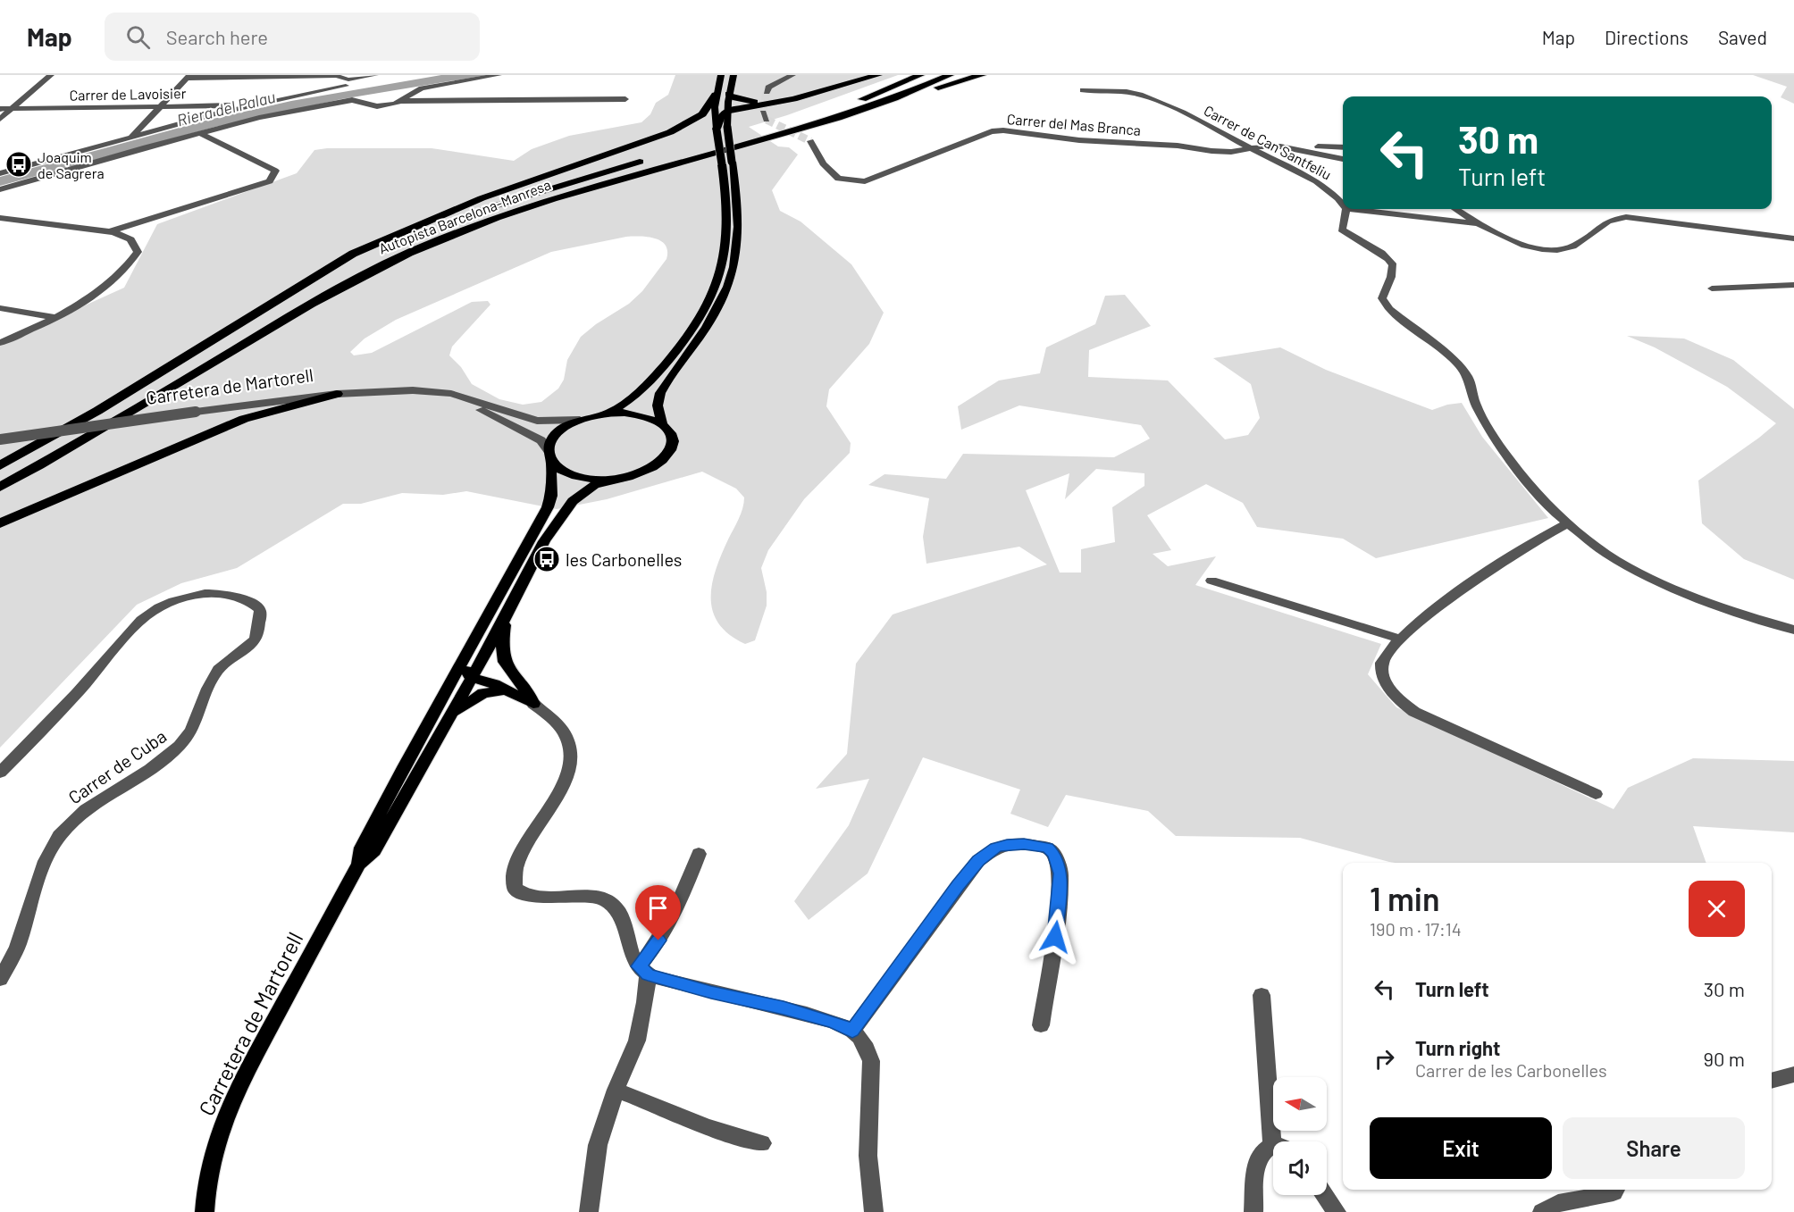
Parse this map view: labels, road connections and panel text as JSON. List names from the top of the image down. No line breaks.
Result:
{"streets":{"highway":["Autopista Barcelona-Manresa"],"main road":["Carretera de Martorell"],"street":["Carrer de Lavoisier","Carrer del Mas Branca","Carrer de Can Santfeliu","Carrer de Cuba"]},"crossings":[["Carrer del Mas Branca","Carrer de Can Santfeliu"]],"water":["Riera del Palau"],"places":{"bus stop":["Joaquim de Sagrera","les Carbonelles"]},"north":"left","page":{"header":"Map","search":"Search here","nav":["Map","Directions","Saved"],"turn":["30 m","Turn left"],"heading":["1 min","190 m · 17:14"],"list":[{"name":"Turn left","value":"30 m"},{"name":"Turn right","note":"Carrer de les Carbonelles","value":"90 m"}],"buttons":["Exit","Share"]}}
